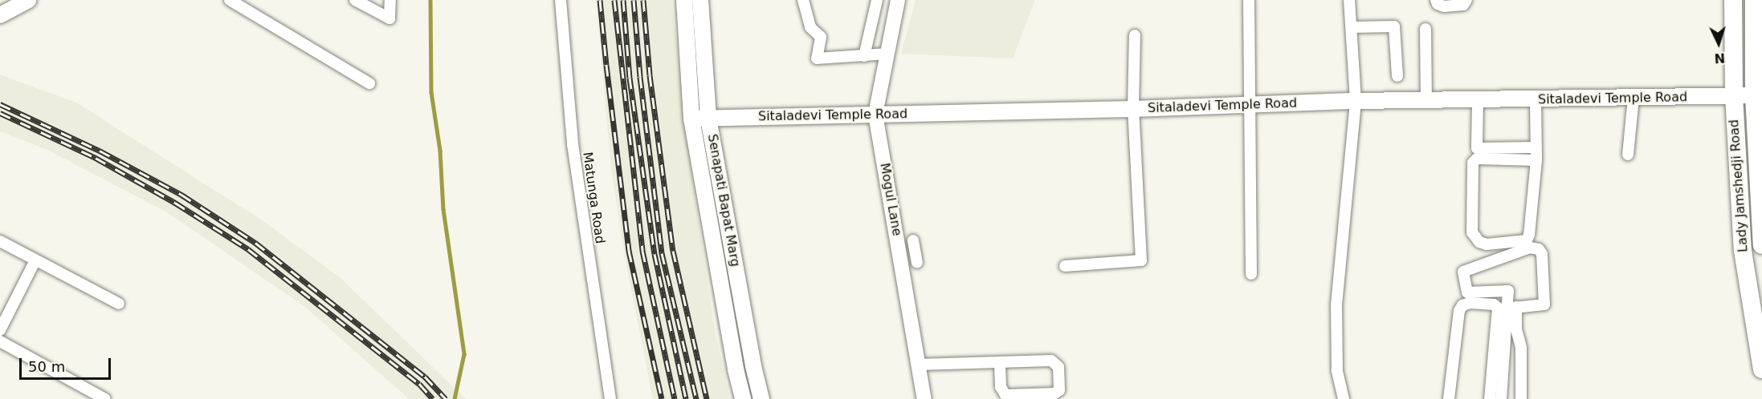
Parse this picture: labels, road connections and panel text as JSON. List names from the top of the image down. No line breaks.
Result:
{"streets":{"main road":["Sitaladevi Temple Road","Lady Jamshedji Road","Senapati Bapat Marg"],"street":["Matunga Road","Mogul Lane"]},"crossings":[["Sitaladevi Temple Road","Lady Jamshedji Road"],["Sitaladevi Temple Road","Mogul Lane"],["Sitaladevi Temple Road","Senapati Bapat Marg"]],"scale_bar":"50 m","north":"bottom"}
